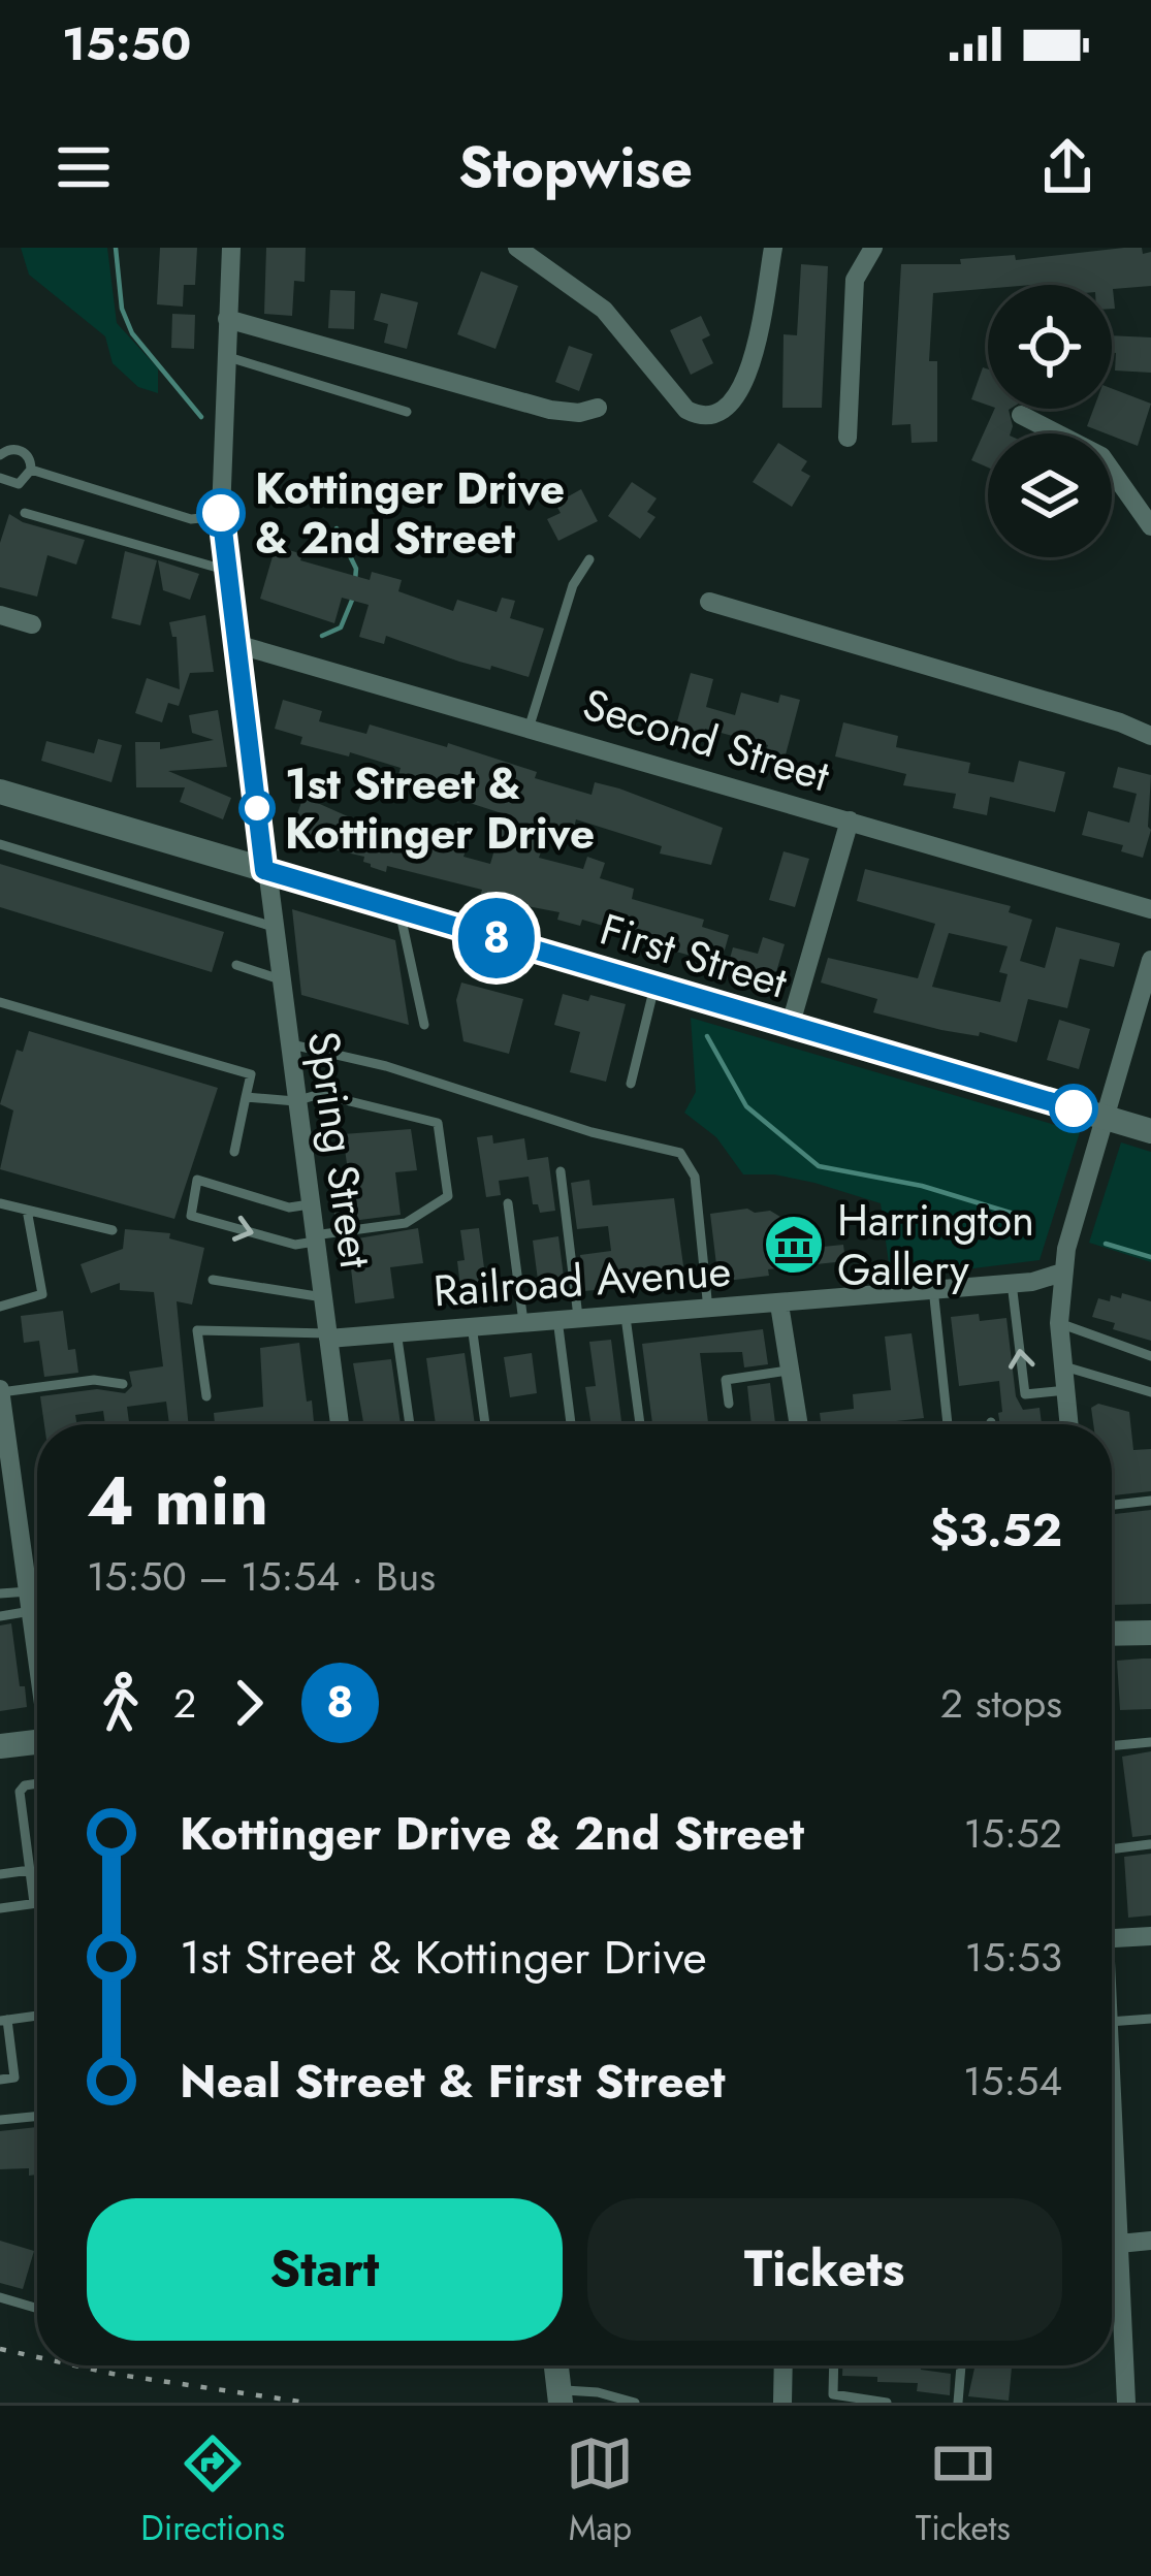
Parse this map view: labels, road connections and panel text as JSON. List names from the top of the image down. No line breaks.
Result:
{"streets":{"street":["Second Street","First Street","Spring Street","Railroad Avenue"]},"crossings":[["Second Street","Spring Street"],["First Street","Spring Street"],["Spring Street","Railroad Avenue"]],"places":{"other":["Kottinger Drive & 2nd Street","1st Street & Kottinger Drive"],"museum":["Harrington Gallery"]},"lines":["bus line 8"],"page":{"status":"15:50","header":"Stopwise","on_map":"8","heading":["4 min","15:50 – 15:54 · Bus","$3.52"],"legs":["2","8","2 stops"],"list":[{"name":"Kottinger Drive & 2nd Street","value":"15:52"},{"name":"1st Street & Kottinger Drive","value":"15:53"},{"name":"Neal Street & First Street","value":"15:54"}],"buttons":["Start","Tickets"],"tabs":["Directions","Map","Tickets"]}}
